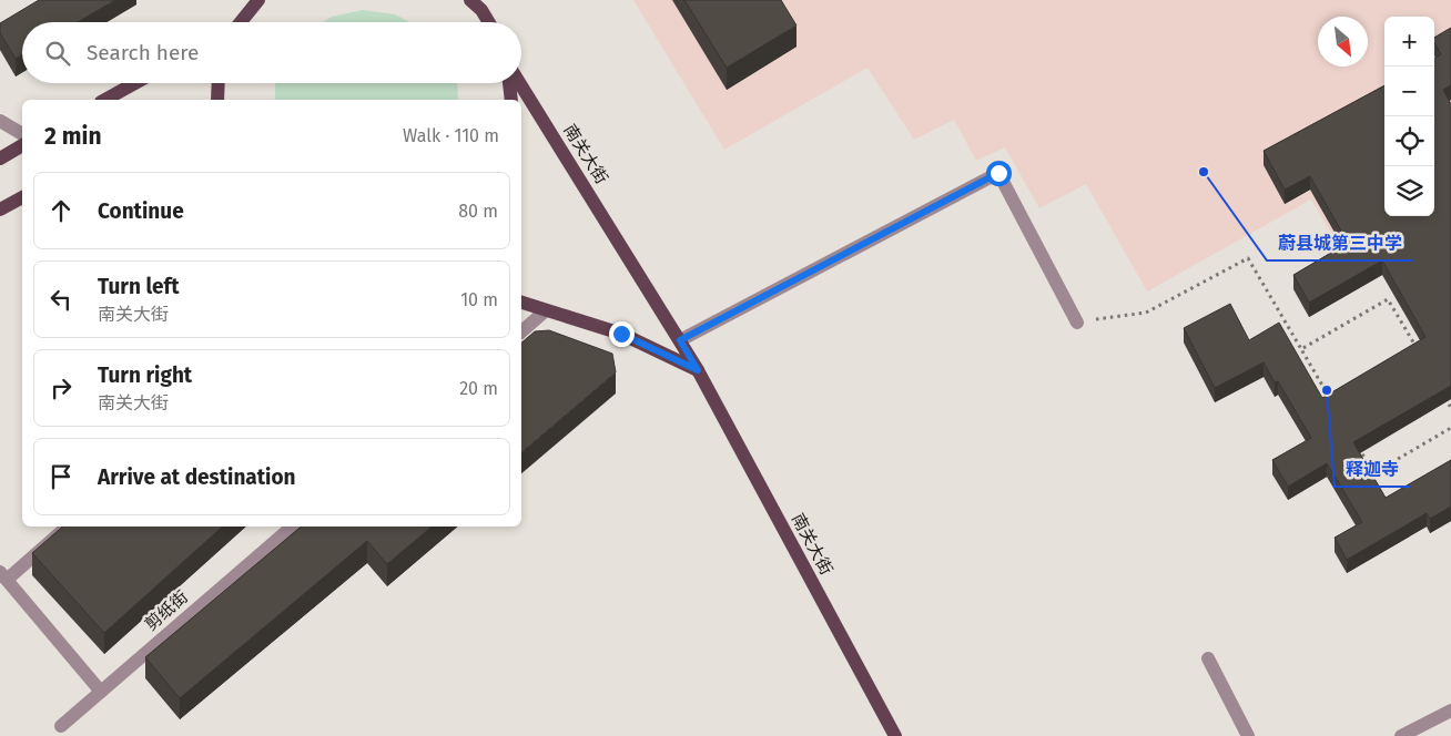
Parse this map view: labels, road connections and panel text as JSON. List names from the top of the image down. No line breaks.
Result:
{"streets":{"main road":["南关大街"],"street":["剪纸街"]},"places":["蔚县城第三中学","释迦寺"],"north":"bottom right","page":{"map_buttons":["+","−"],"search":"Search here","heading":["2 min","Walk · 110 m"],"list":[["Continue","80 m"],["Turn left","南关大街","10 m"],["Turn right","南关大街","20 m"],"Arrive at destination"]}}
